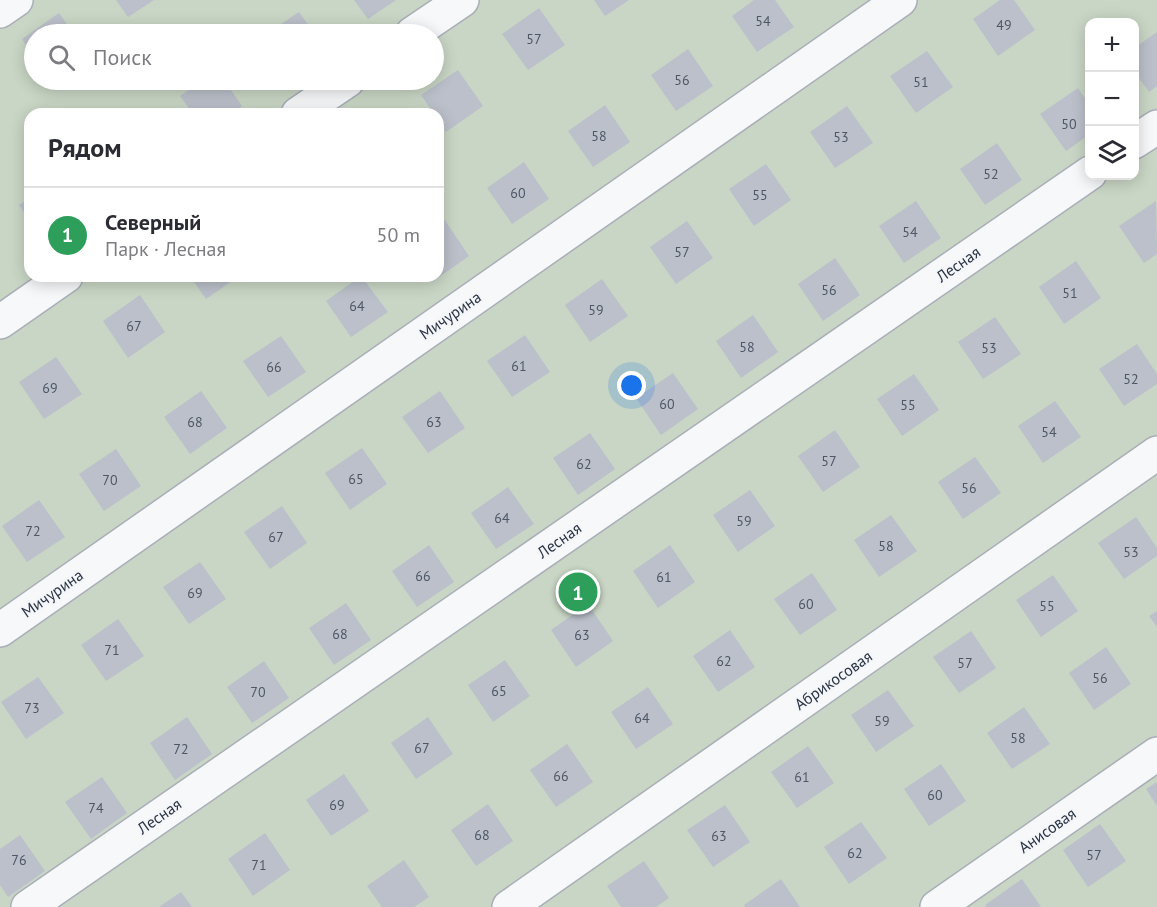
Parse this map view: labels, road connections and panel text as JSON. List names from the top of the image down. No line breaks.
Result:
{"streets":{"street":["Лесная","Мичурина","Абрикосовая","Анисовая"]},"house_numbers":["54","49","57","56","51","50","58","53","52","60","55","54","57","56","51","64","59","67","58","53","61","66","52","69","60","55","68","63","54","57","62","65","70","56","64","59","72","67","58","53","66","61","69","60","55","68","63","71","62","57","56","65","70","73","64","59","58","67","72","66","61","60","69","74","68","63","62","57","76","71"],"page":{"map_buttons":["+","−"],"search":"Поиск","heading":"Рядом","list":[{"mark":"1","name":"Северный","note":"Парк · Лесная","value":"50 m"}],"pins":"1"}}
